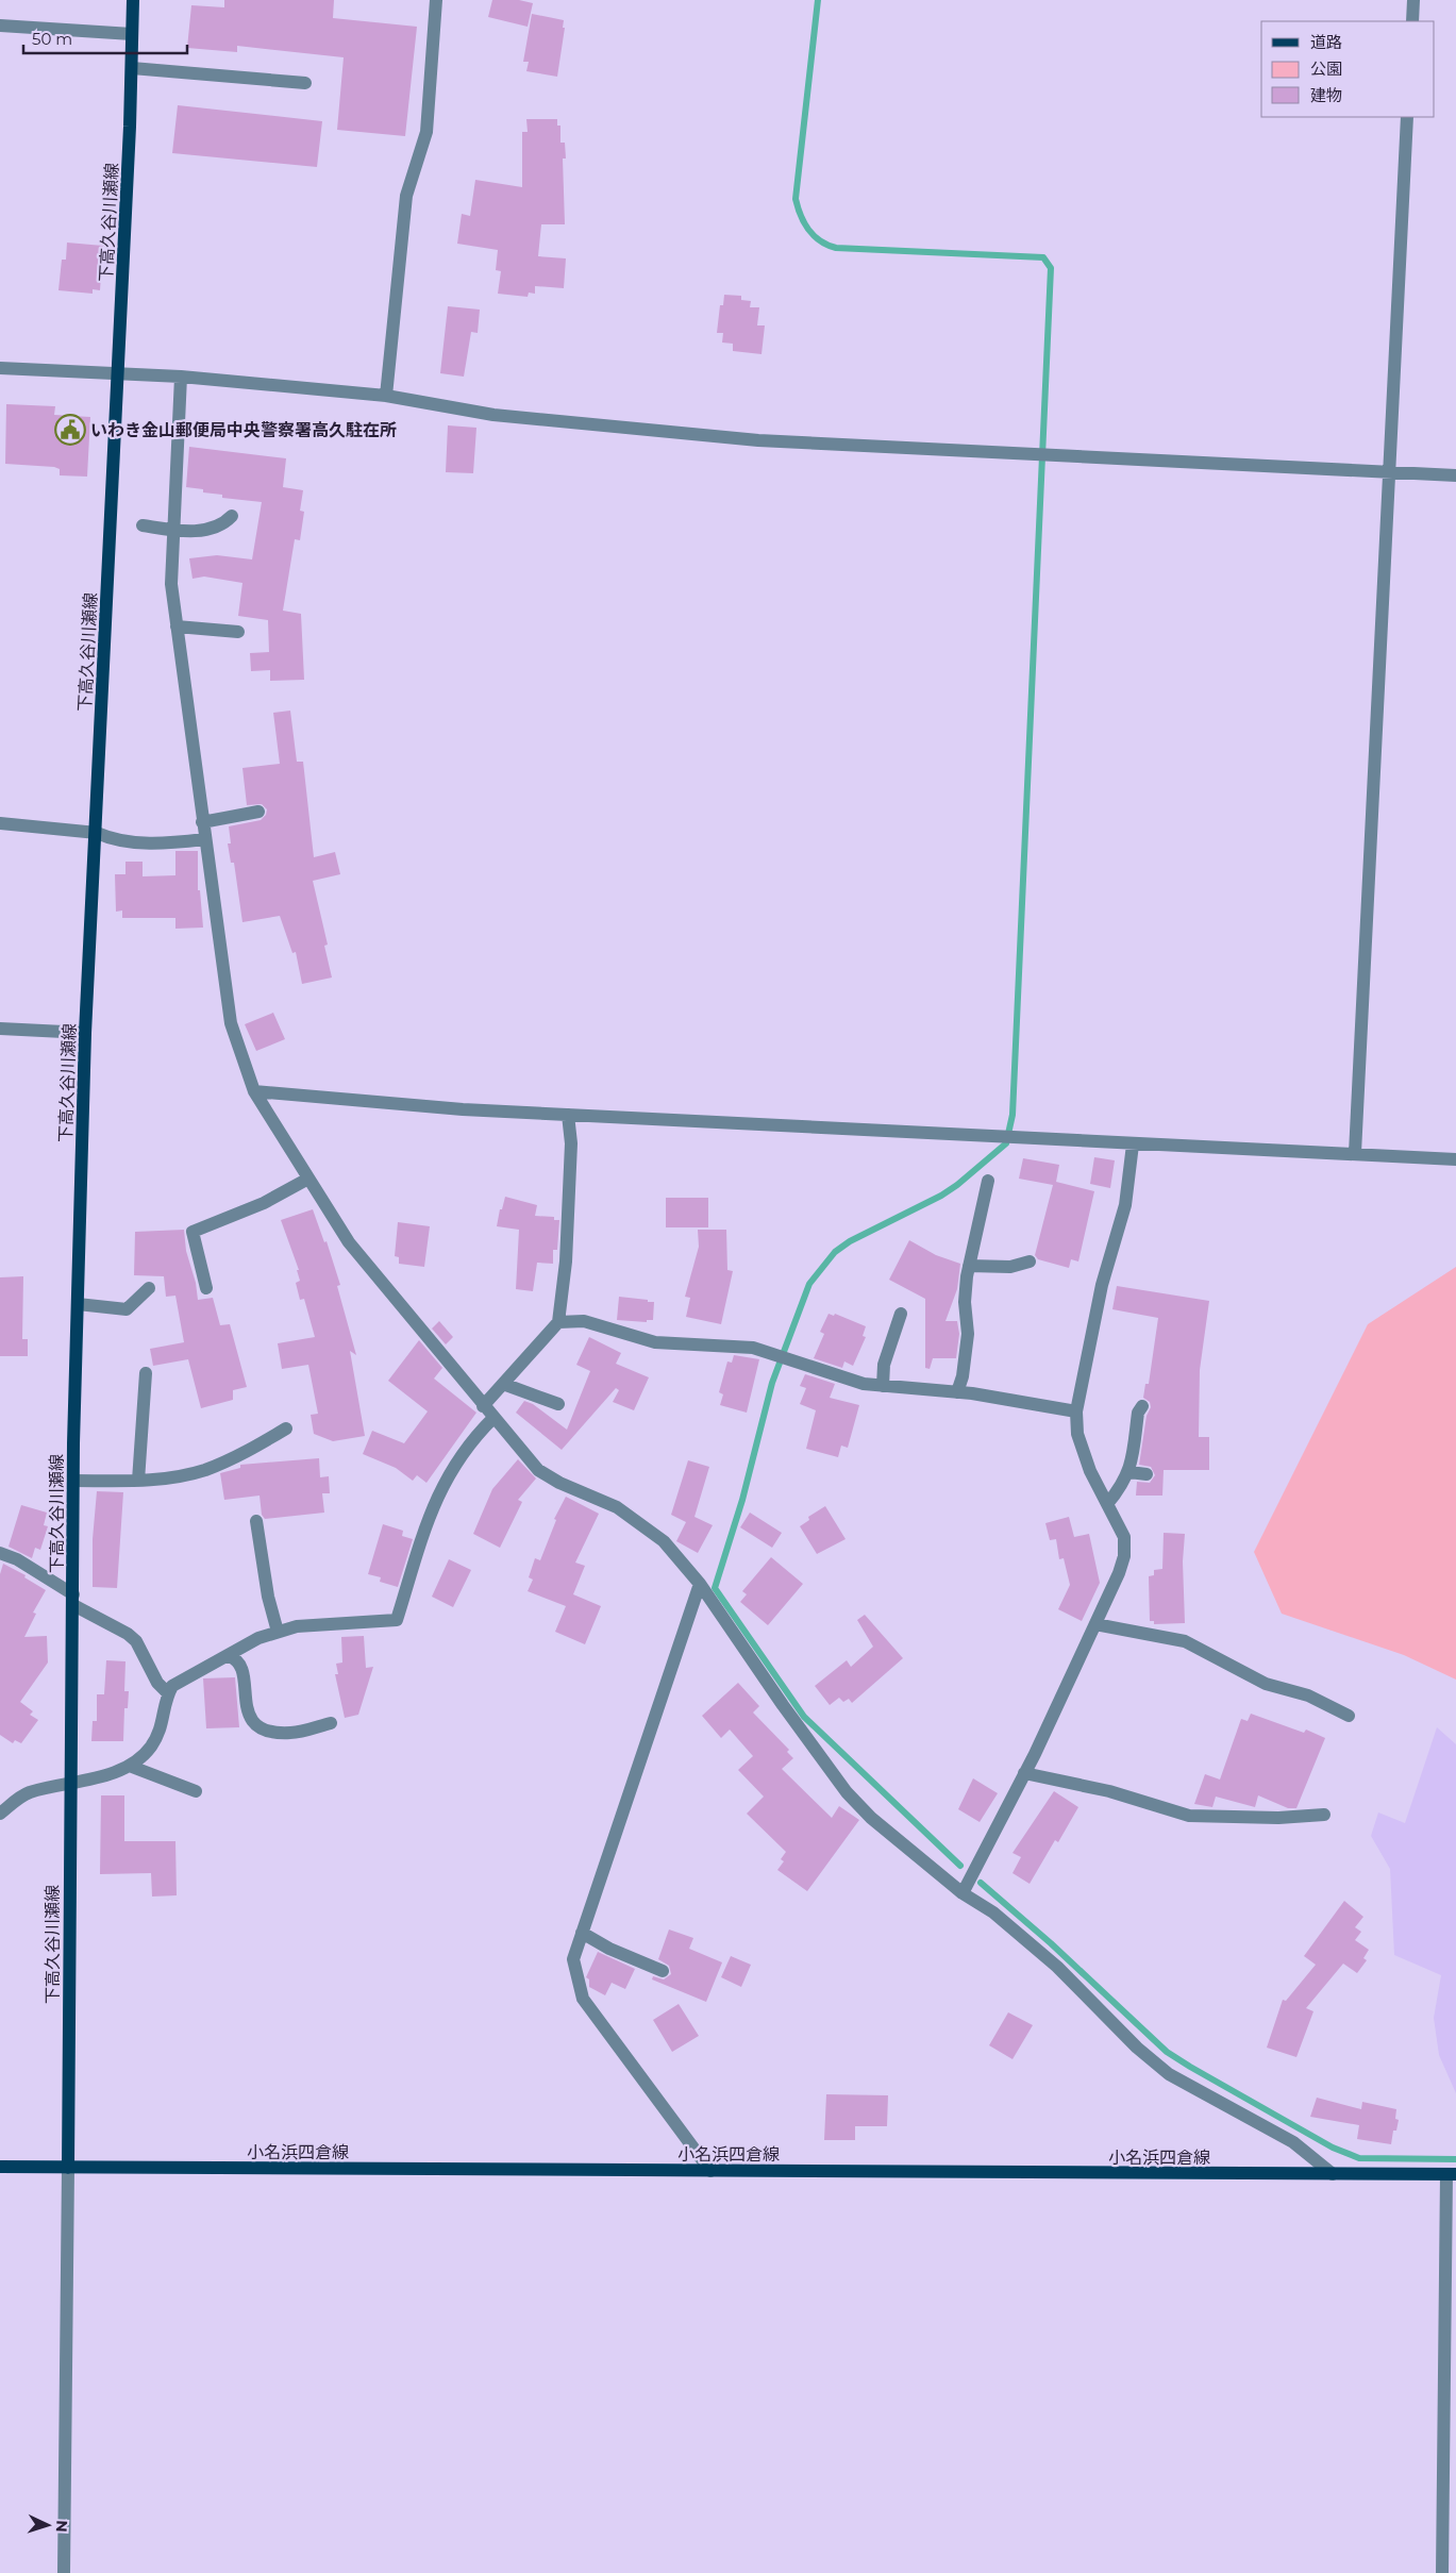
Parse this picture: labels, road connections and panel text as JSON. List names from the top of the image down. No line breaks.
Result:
{"streets":{"main road":["下高久谷川瀬線","小名浜四倉線"]},"crossings":[["下高久谷川瀬線","小名浜四倉線"]],"places":{"public building":["いわき金山郵便局中央警察署高久駐在所"]},"legend":["道路","公園","建物"],"scale_bar":"50 m","north":"right"}
